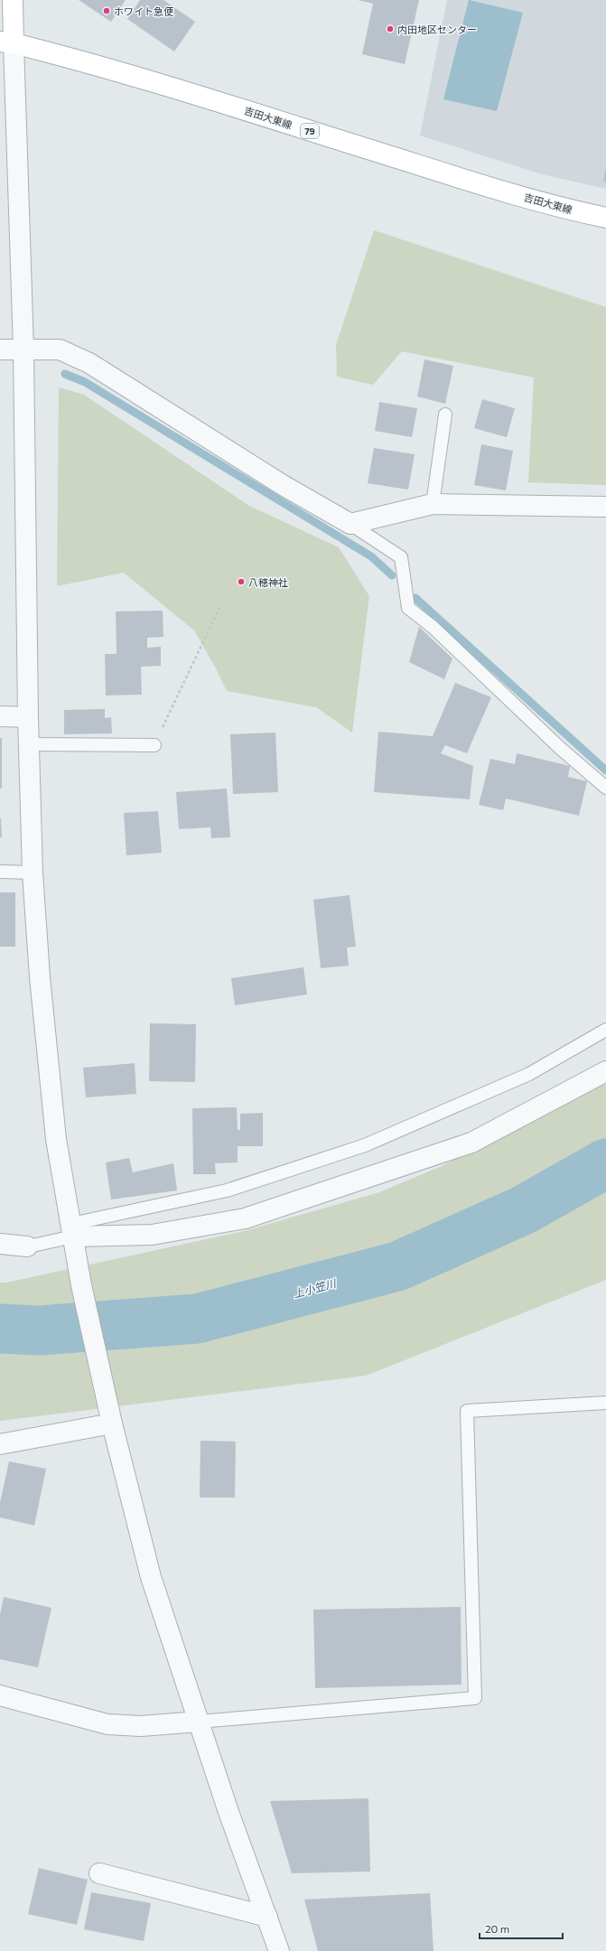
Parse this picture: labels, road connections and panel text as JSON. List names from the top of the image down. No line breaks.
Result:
{"streets":{"main road":["吉田大東線","79"]},"water":["上小笠川"],"places":["ホワイト急便","内田地区センター","八穂神社"],"scale_bar":"20 m"}
